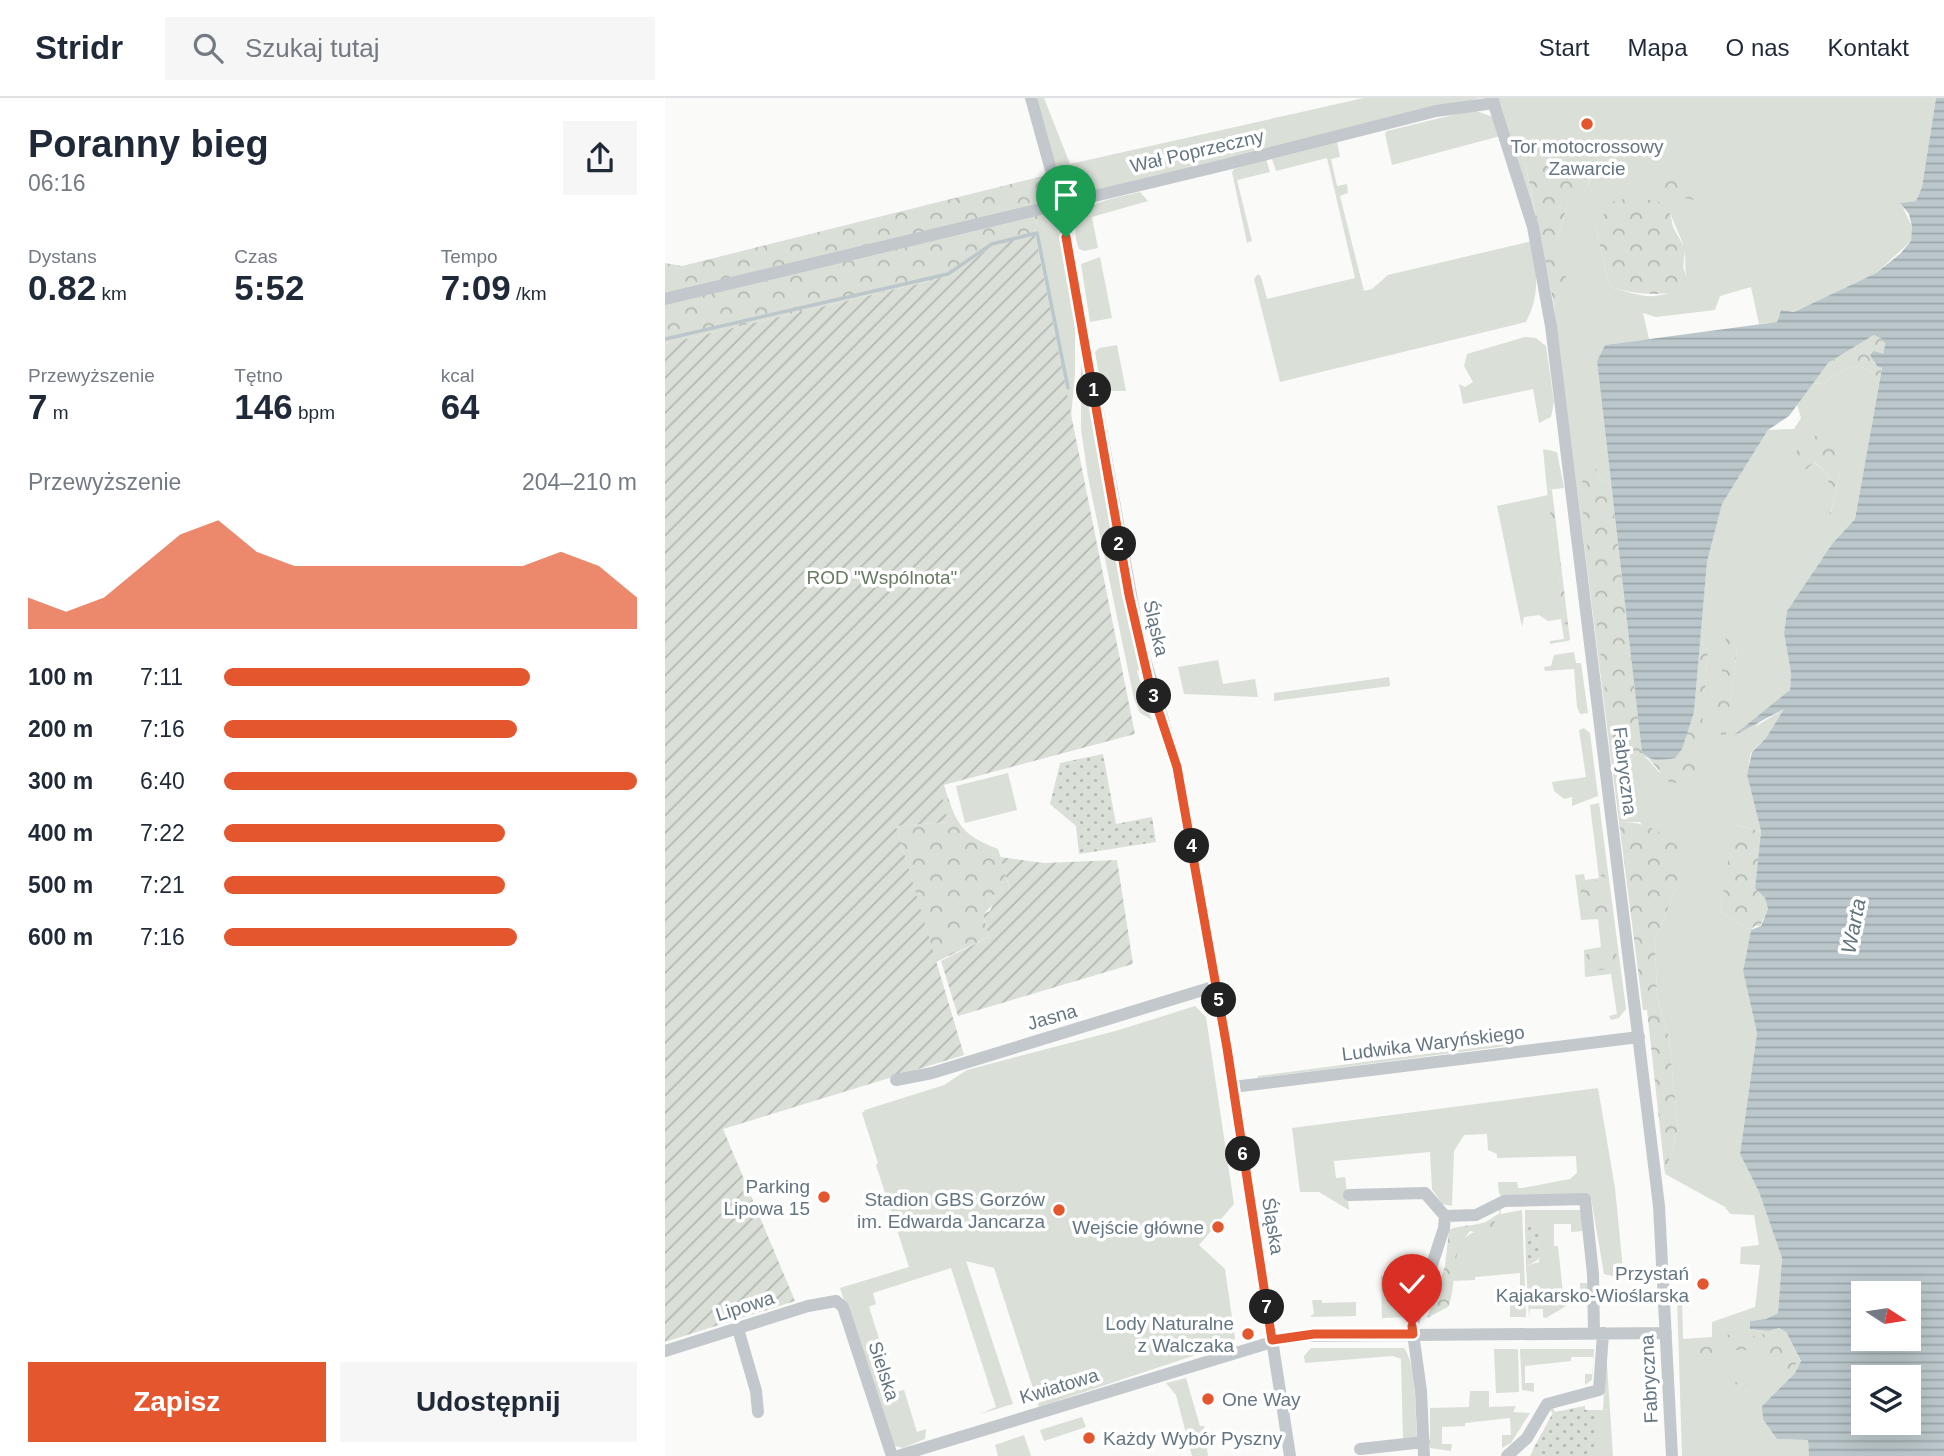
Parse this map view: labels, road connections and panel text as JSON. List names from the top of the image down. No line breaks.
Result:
{"streets":{"street":["Wał Poprzeczny","Śląska","Fabryczna","Jasna","Ludwika Waryńskiego","Lipowa","Sielska","Kwiatowa"]},"crossings":[["Wał Poprzeczny","Śląska"],["Wał Poprzeczny","Fabryczna"],["Śląska","Jasna"],["Śląska","Ludwika Waryńskiego"],["Śląska","Kwiatowa"],["Fabryczna","Ludwika Waryńskiego"],["Fabryczna","Kwiatowa"],["Lipowa","Sielska"]],"water":["Warta"],"parks":["ROD \"Wspólnota\""],"places":["Tor motocrossowy Zawarcie","Parking Lipowa 15","Stadion GBS Gorzów im. Edwarda Jancarza","Wejście główne","Przystań Kajakarsko-Wioślarska","Lody Naturalne z Walczaka","One Way","Każdy Wybór Pyszny"],"north":"right","page":{"header":"Stridr","search":"Szukaj tutaj","nav":["Start","Mapa","O nas","Kontakt"],"heading":["Poranny bieg","06:16"],"stats":[["Dystans","0.82 km"],["Czas","5:52"],["Tempo","7:09 /km"],["Przewyższenie","7 m"],["Tętno","146 bpm"],["kcal","64"]],"pins":["1","2","3","4","5","6","7"],"chart":["Przewyższenie","204–210 m"],"list":[{"name":"100 m","note":"7:11"},{"name":"200 m","note":"7:16"},{"name":"300 m","note":"6:40"},{"name":"400 m","note":"7:22"},{"name":"500 m","note":"7:21"},{"name":"600 m","note":"7:16"}],"buttons":["Zapisz","Udostępnij"]}}
